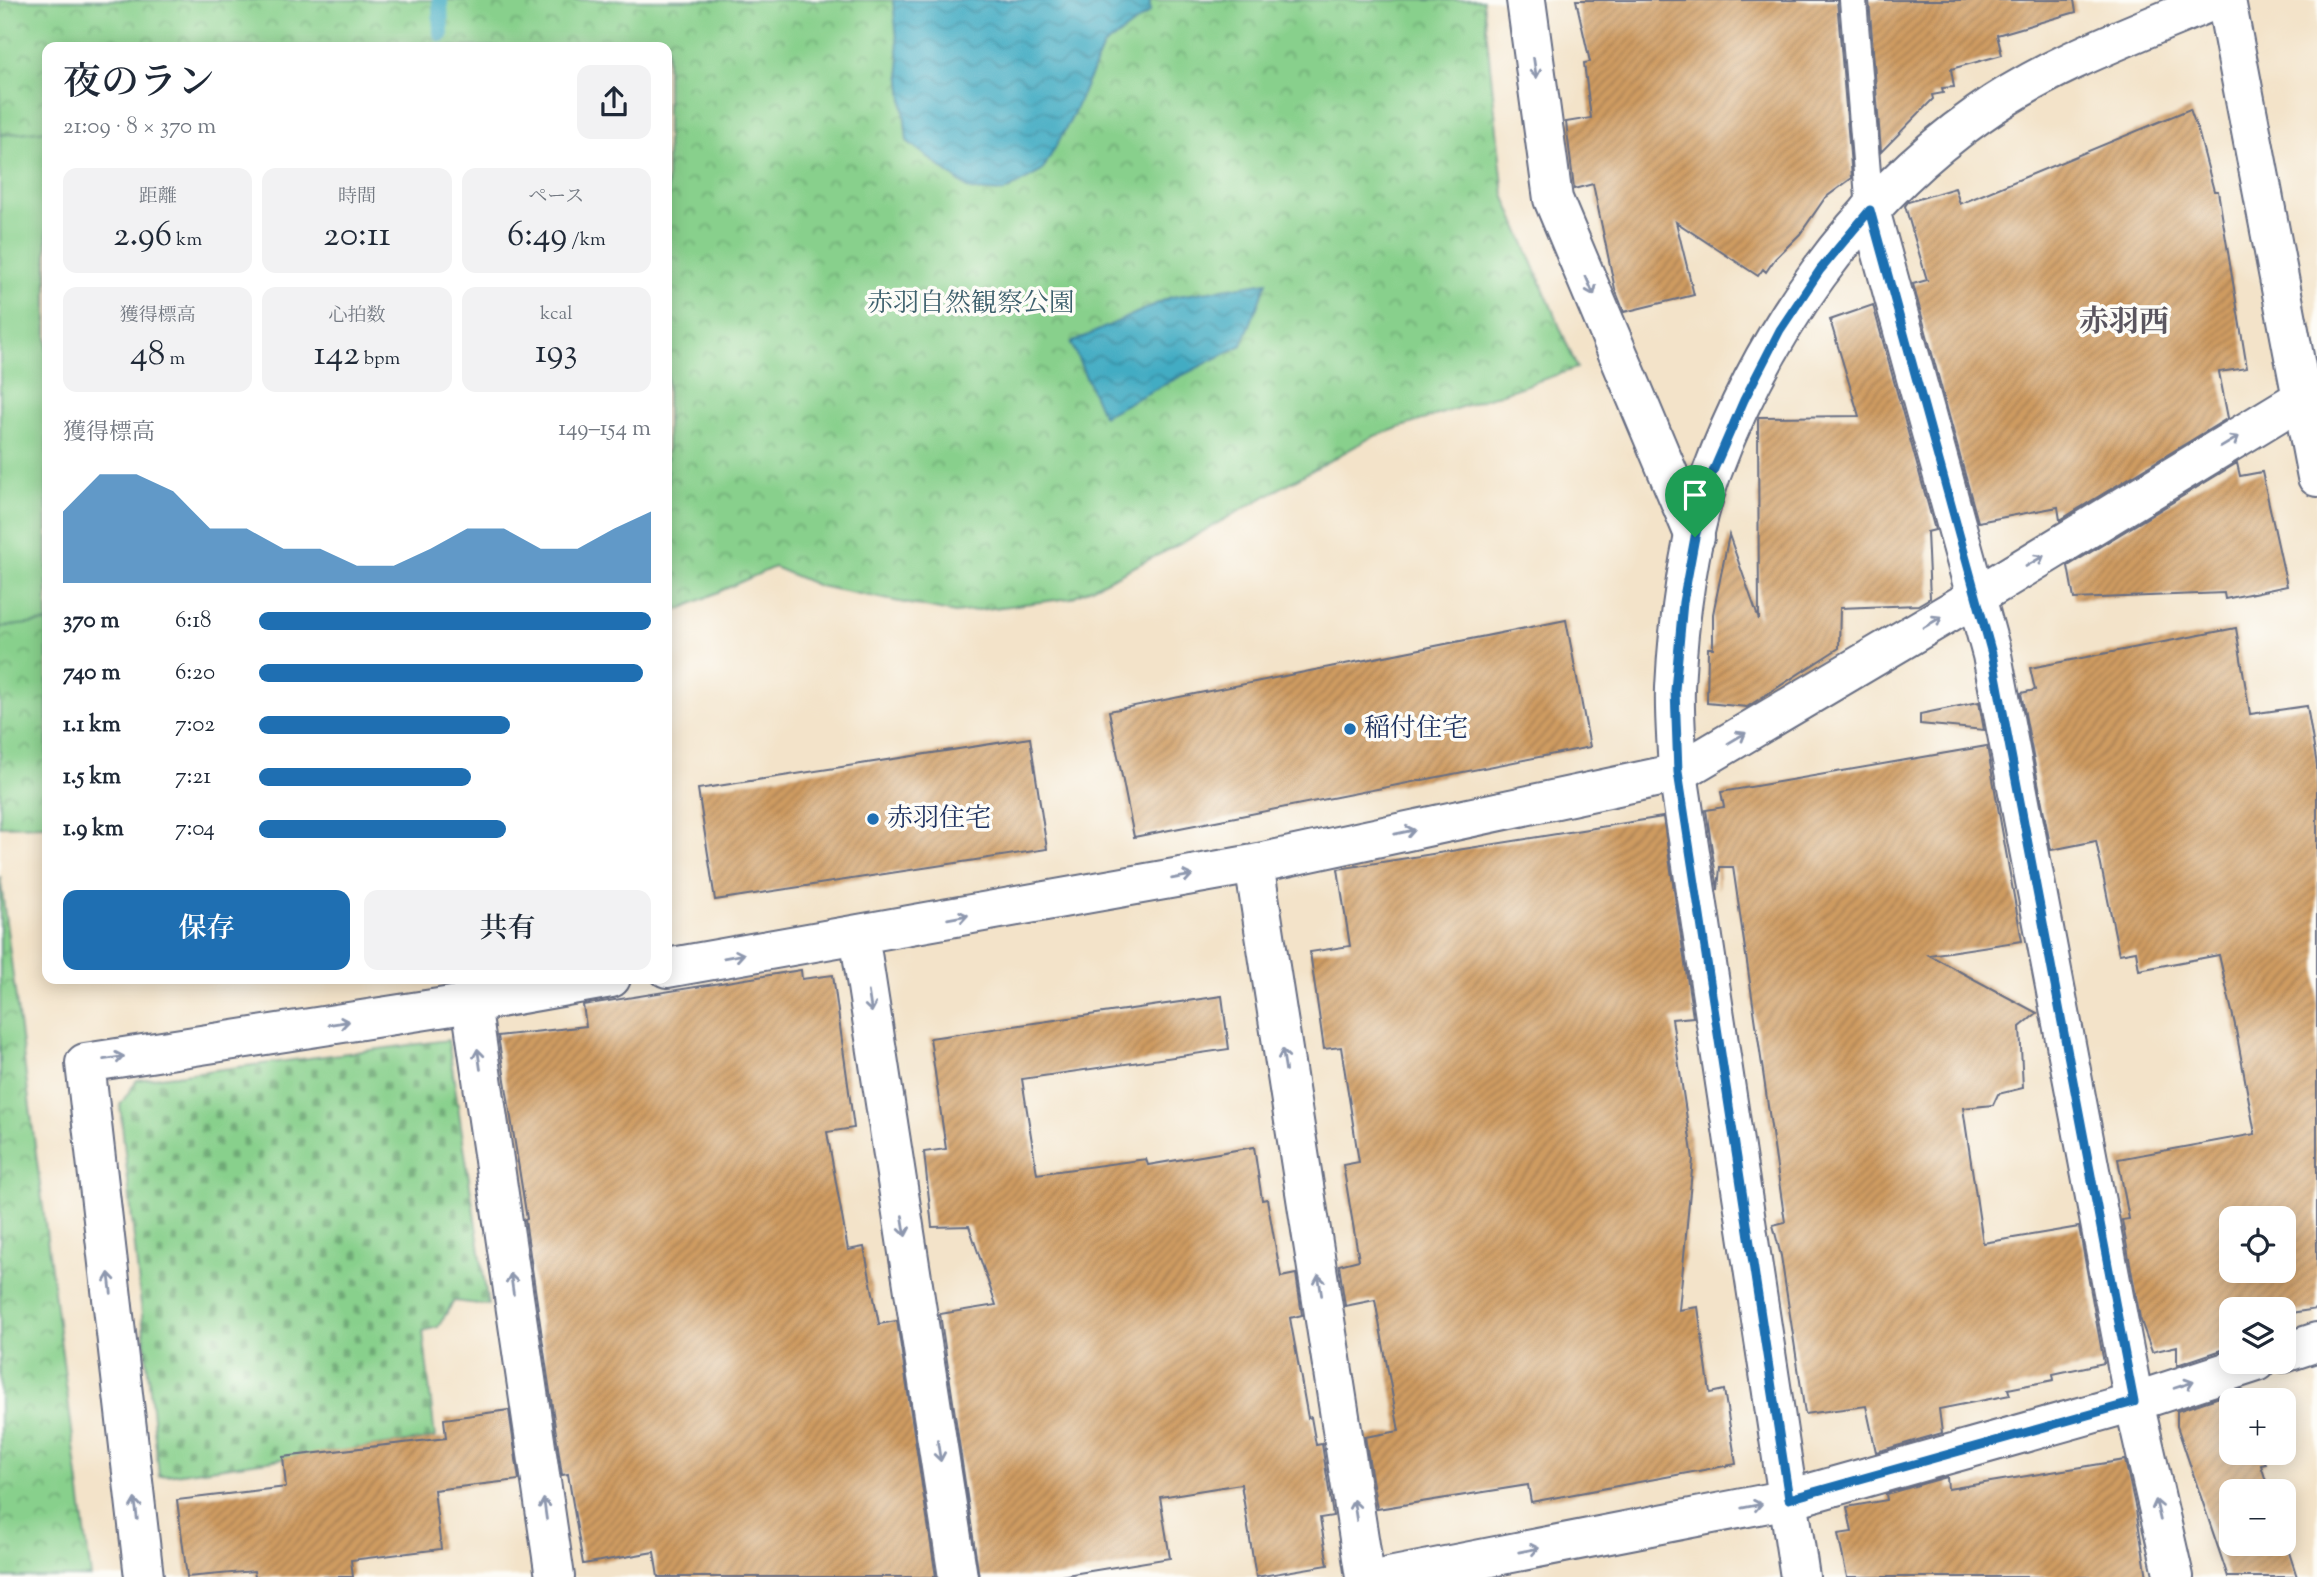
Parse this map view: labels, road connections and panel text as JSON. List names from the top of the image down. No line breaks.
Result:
{"districts":["赤羽西"],"parks":["赤羽自然観察公園"],"places":["稲付住宅","赤羽住宅"],"page":{"heading":["夜のラン","21:09 · 8 × 370 m"],"stats":[["距離","2.96 km"],["時間","20:11"],["ペース","6:49 /km"],["獲得標高","48 m"],["心拍数","142 bpm"],["kcal","193"]],"chart":["獲得標高","149–154 m"],"list":[{"name":"370 m","note":"6:18"},{"name":"740 m","note":"6:20"},{"name":"1.1 km","note":"7:02"},{"name":"1.5 km","note":"7:21"},{"name":"1.9 km","note":"7:04"}],"buttons":["保存","共有"],"map_buttons":["+","−"]}}
